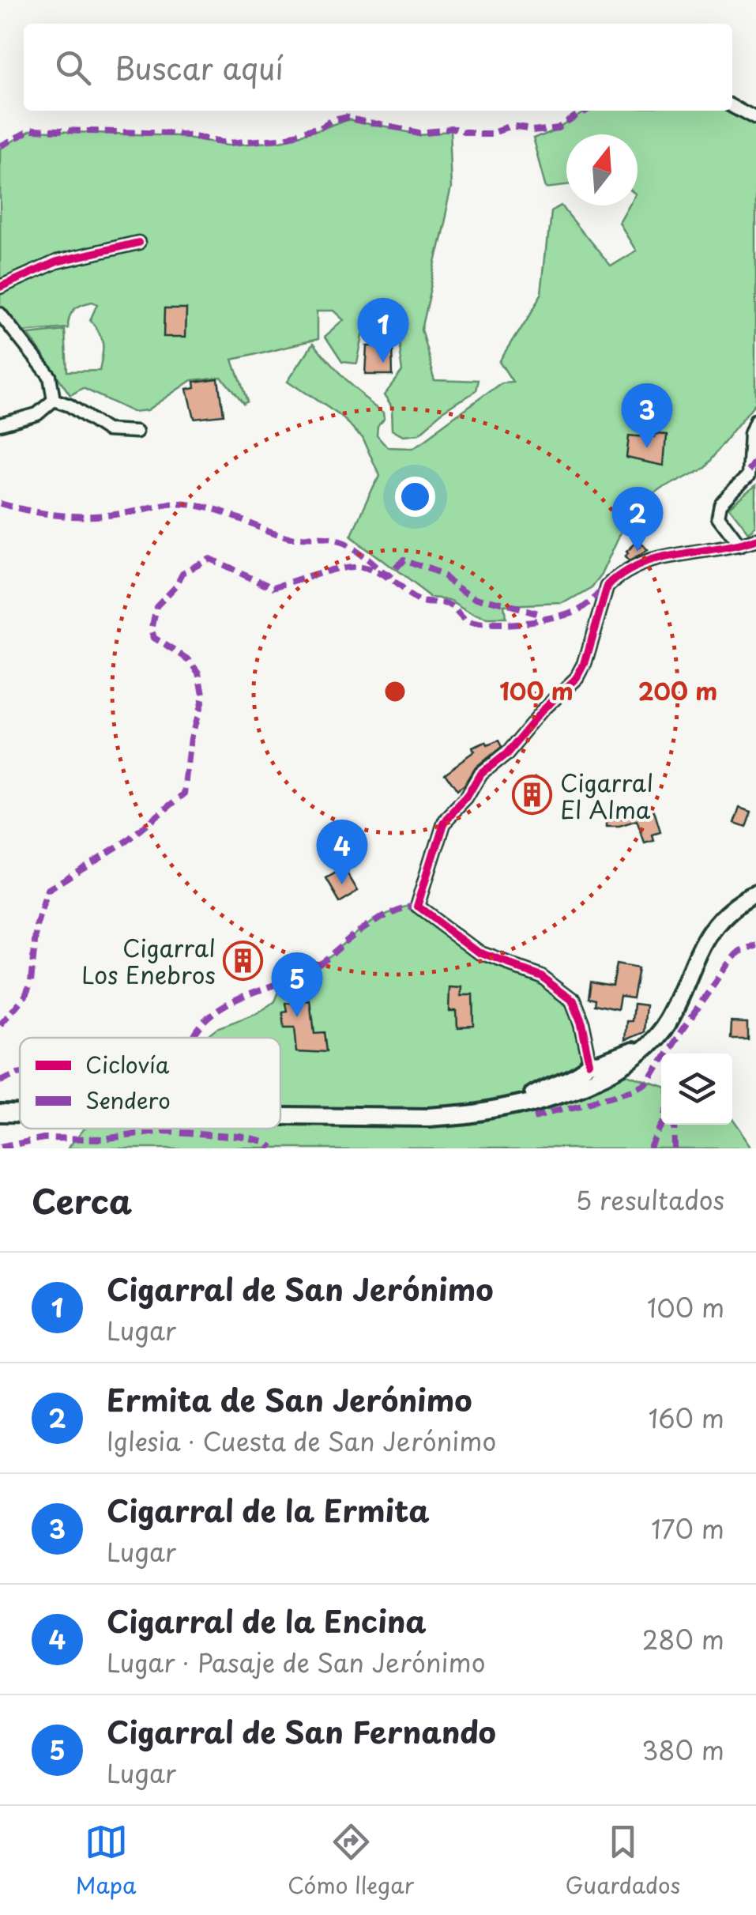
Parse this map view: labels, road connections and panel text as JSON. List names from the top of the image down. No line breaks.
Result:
{"places":{"building":["Cigarral El Alma","Cigarral Los Enebros"]},"legend":["Ciclovía","Sendero"],"north":"top","page":{"search":"Buscar aquí","pins":["1","3","2","4","5"],"heading":["Cerca","5 resultados"],"list":[{"mark":"1","name":"Cigarral de San Jerónimo","note":"Lugar","value":"100 m"},{"mark":"2","name":"Ermita de San Jerónimo","note":"Iglesia · Cuesta de San Jerónimo","value":"160 m"},{"mark":"3","name":"Cigarral de la Ermita","note":"Lugar","value":"170 m"},{"mark":"4","name":"Cigarral de la Encina","note":"Lugar · Pasaje de San Jerónimo","value":"280 m"},{"mark":"5","name":"Cigarral de San Fernando","note":"Lugar","value":"380 m"}],"nav":["Mapa","Cómo llegar","Guardados"]},"rings":["100 m","200 m"]}
